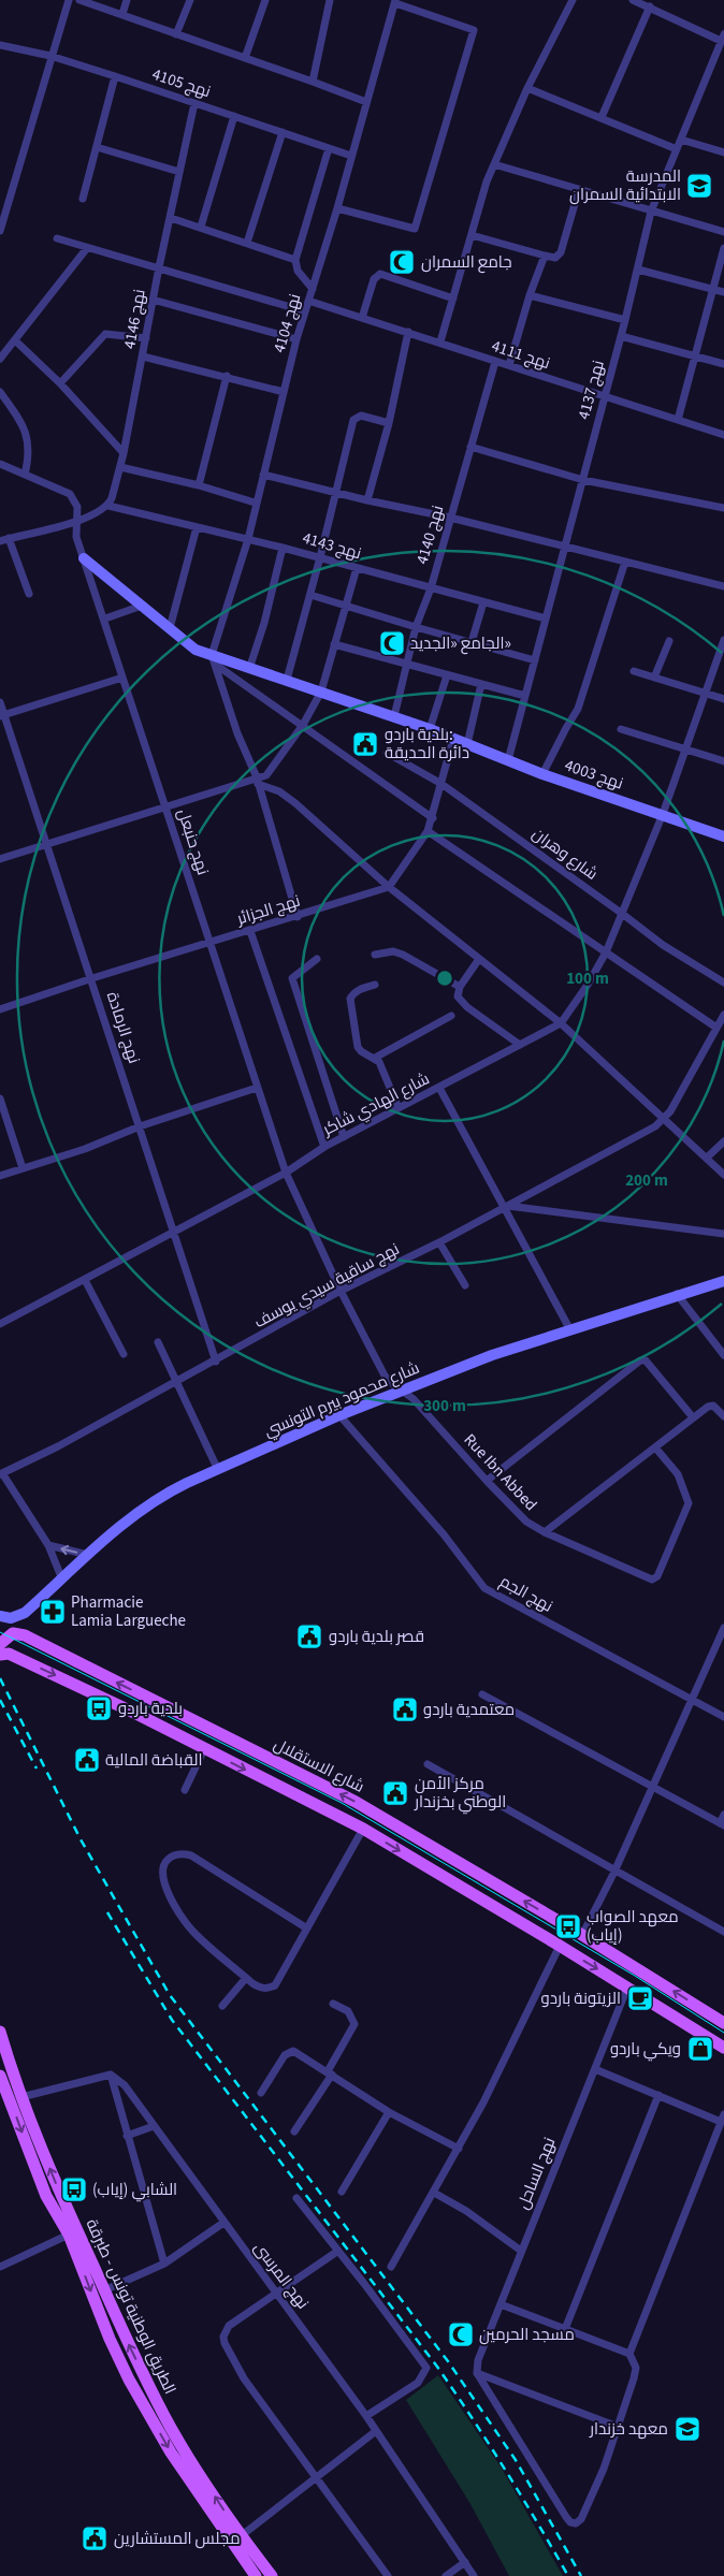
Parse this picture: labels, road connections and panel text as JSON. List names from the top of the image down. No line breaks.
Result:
{"streets":{"main road":["نهج 4003","شارع محمود بيرم التونسي","شارع الاستقلال","الطريق الوطنية تونس - طبرقة"],"street":["نهج 4105","نهج 4146","نهج 4104","نهج 4111","نهج 4137","نهج 4140","نهج 4143","نهج حنبعل","شارع وهران","نهج الجزائر","نهج الرمادة","شارع الهادي شاكر","نهج ساقية سيدي يوسف","Rue Ibn Abbed","نهج الجم","نهج الساحل","نهج المرسى"]},"crossings":[["نهج 4105","نهج 4146"],["نهج 4105","نهج 4104"],["نهج 4146","نهج 4143"],["نهج 4104","نهج 4111"],["نهج 4104","نهج 4143"],["نهج 4104","نهج 4003"],["نهج 4111","نهج 4137"],["نهج 4111","نهج 4140"],["نهج 4137","نهج 4143"],["نهج 4137","نهج 4003"],["نهج 4140","نهج 4143"],["نهج 4140","نهج 4003"],["نهج 4003","نهج حنبعل"],["نهج 4003","شارع الهادي شاكر"],["نهج حنبعل","نهج الجزائر"],["نهج حنبعل","شارع الهادي شاكر"],["نهج حنبعل","Rue Ibn Abbed"],["شارع وهران","شارع الهادي شاكر"],["نهج الجزائر","نهج الرمادة"],["نهج الرمادة","شارع الهادي شاكر"],["نهج الرمادة","نهج ساقية سيدي يوسف"],["شارع الهادي شاكر","Rue Ibn Abbed"],["نهج ساقية سيدي يوسف","Rue Ibn Abbed"],["شارع محمود بيرم التونسي","Rue Ibn Abbed"],["شارع محمود بيرم التونسي","نهج الجم"]],"places":{"school or university":["المدرسة الابتدائية السمران","معهد خزندار"],"mosque":["جامع السمران","الجامع «الجديد»","مسجد الحرمين"],"public building":["بلدية باردو: دائرة الحديقة","قصر بلدية باردو","معتمدية باردو","القباضة المالية","مركز الأمن الوطني بخزندار","مجلس المستشارين"],"pharmacy":["Pharmacie Lamia Largueche"],"bus stop":["بلدية باردو","معهد الصواب (إياب)","الشابي (إياب)"],"cafe":["الزيتونة باردو"],"shop":["ويكي باردو"]},"rings":["100 m","200 m","300 m"]}
